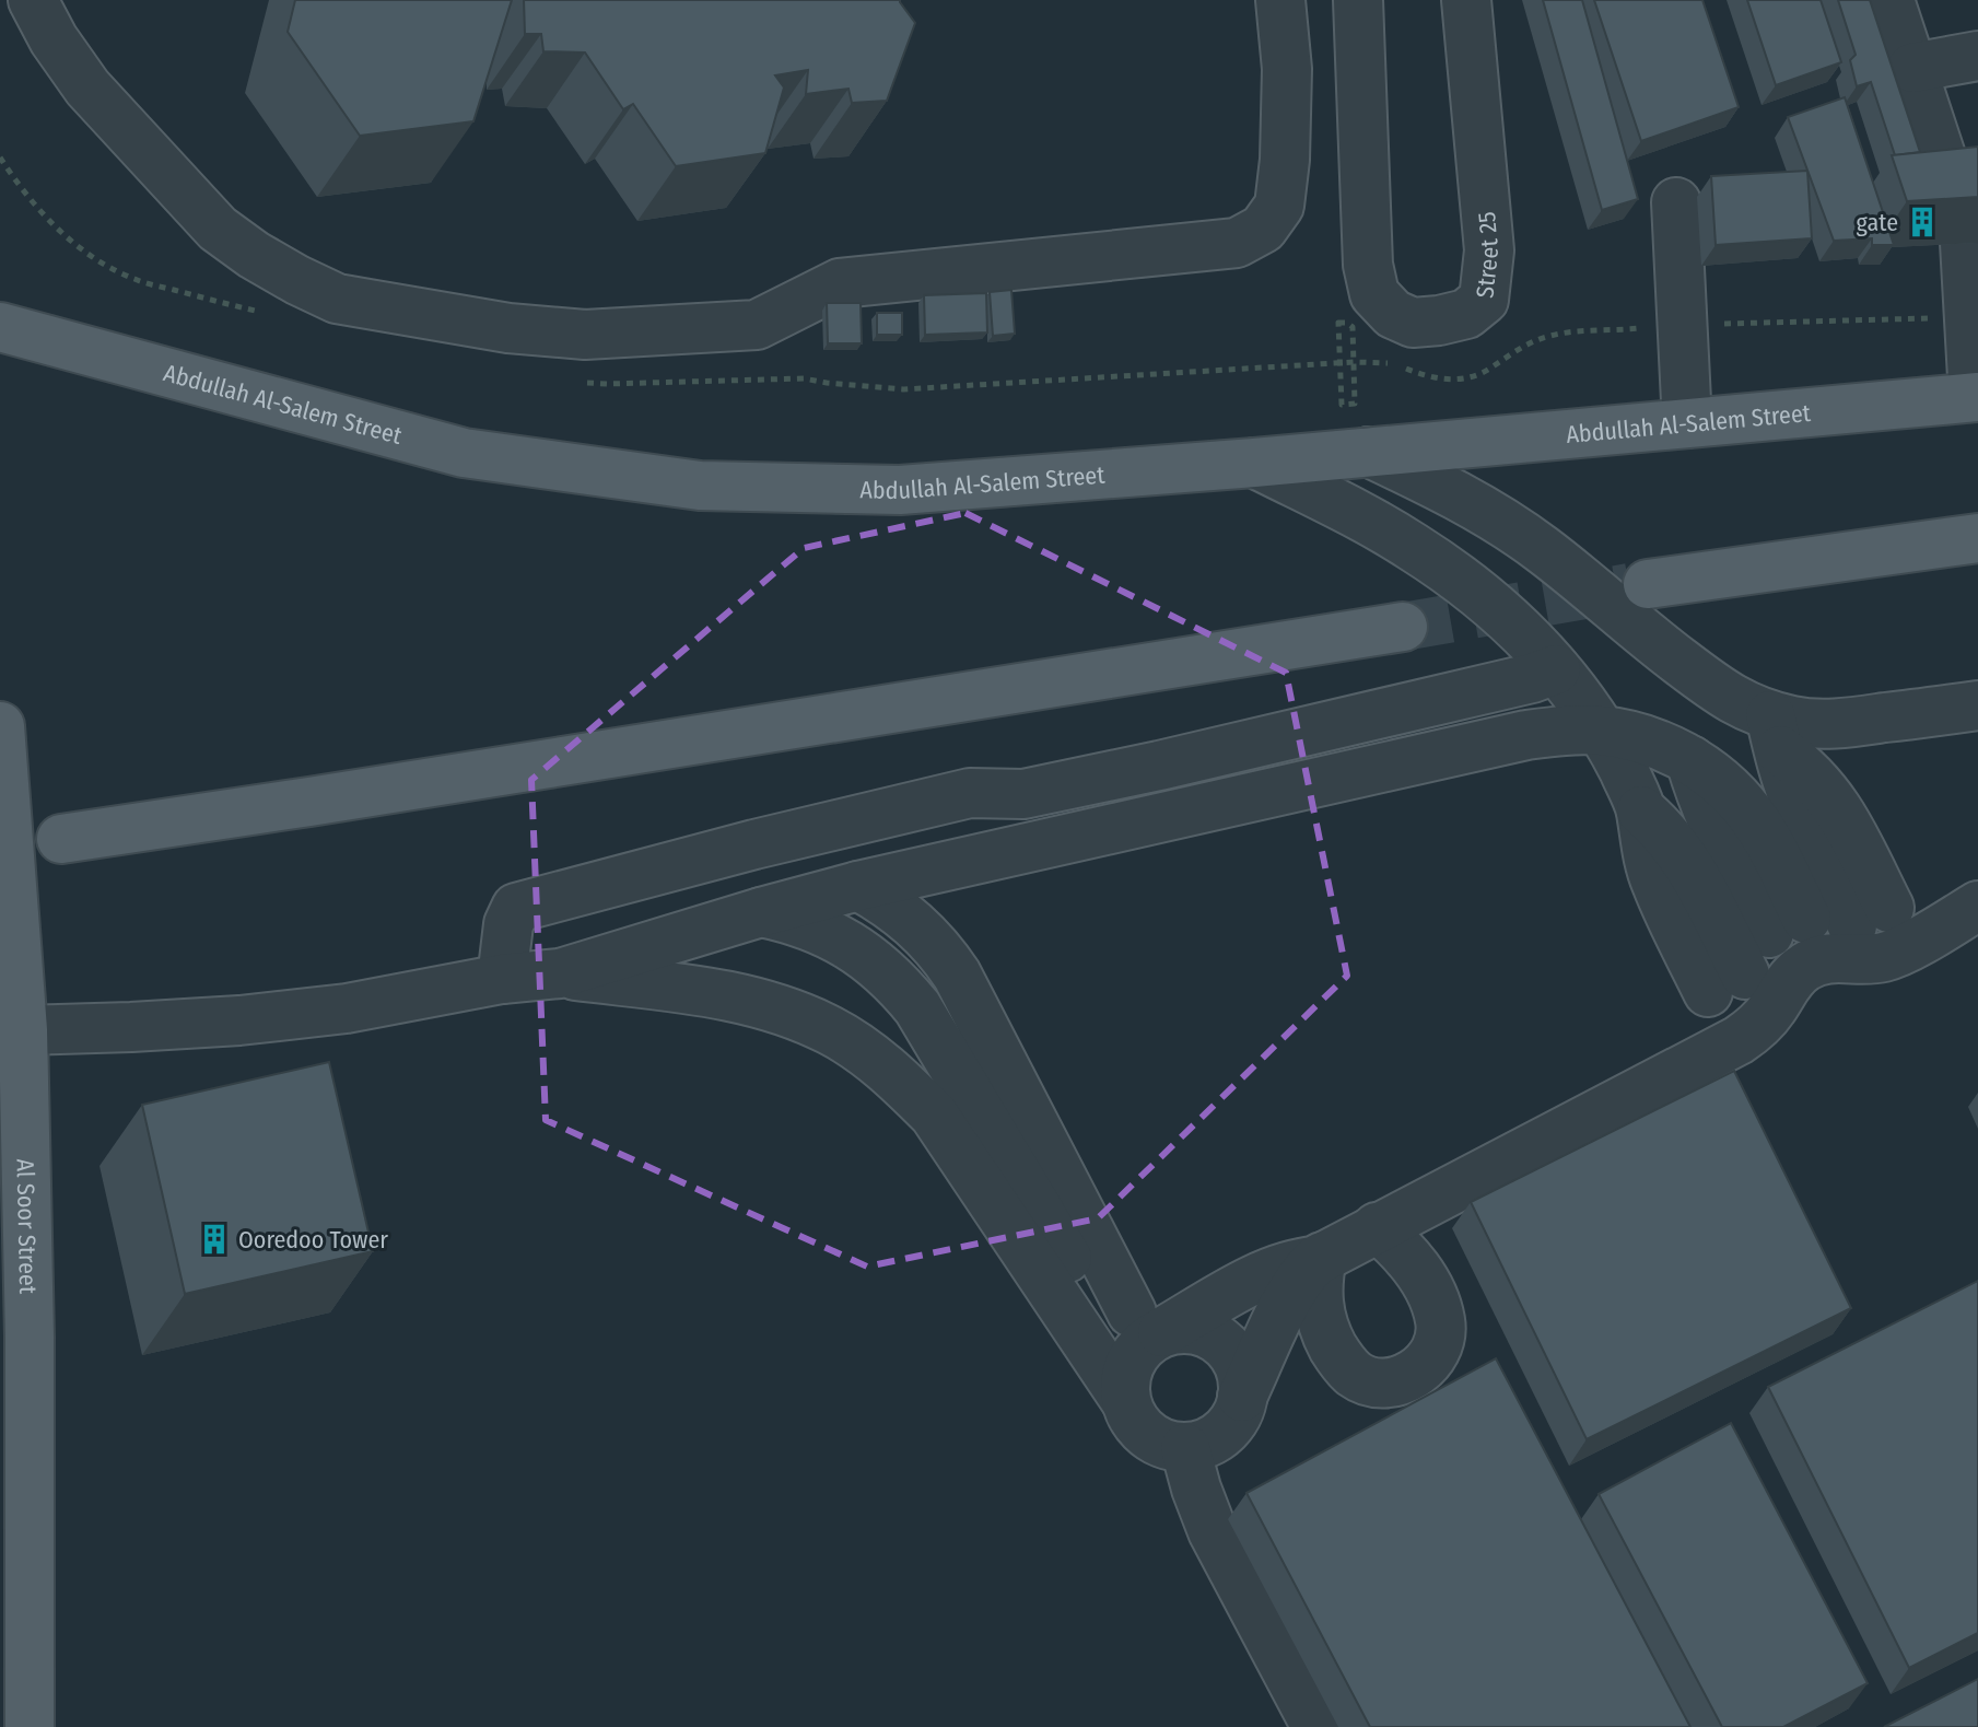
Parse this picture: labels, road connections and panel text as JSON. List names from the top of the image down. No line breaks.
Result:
{"streets":{"main road":["Abdullah Al-Salem Street","Al Soor Street"],"street":["Street 25"]},"places":{"building":["gate","Ooredoo Tower"]}}
